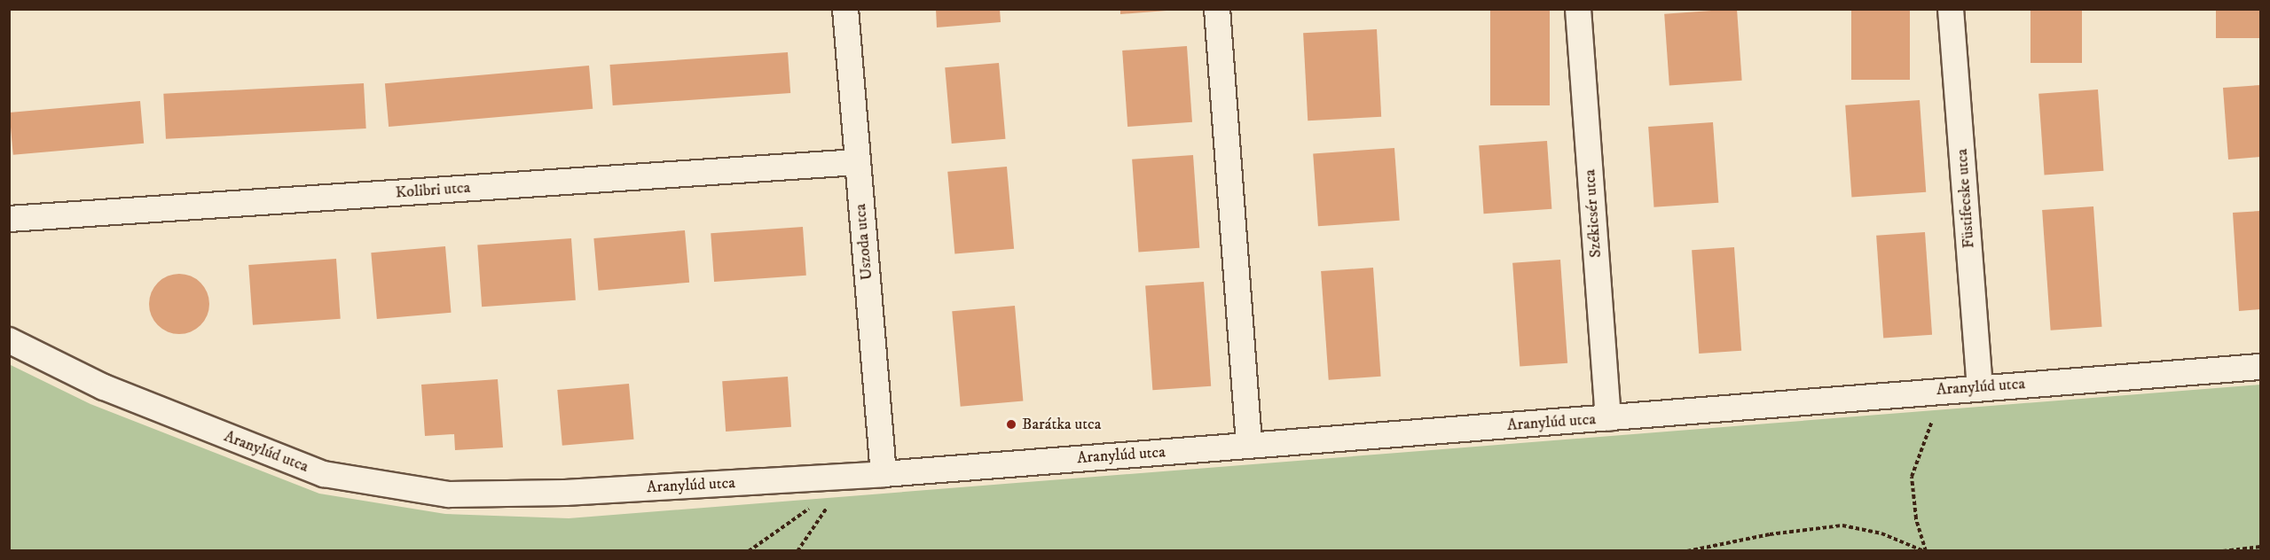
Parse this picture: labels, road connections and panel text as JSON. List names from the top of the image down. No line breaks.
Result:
{"streets":{"street":["Kolibri utca","Füstifecske utca","Székicsér utca","Uszoda utca","Aranylúd utca"]},"crossings":[["Kolibri utca","Uszoda utca"],["Füstifecske utca","Aranylúd utca"],["Székicsér utca","Aranylúd utca"],["Uszoda utca","Aranylúd utca"]],"places":["Barátka utca"]}
